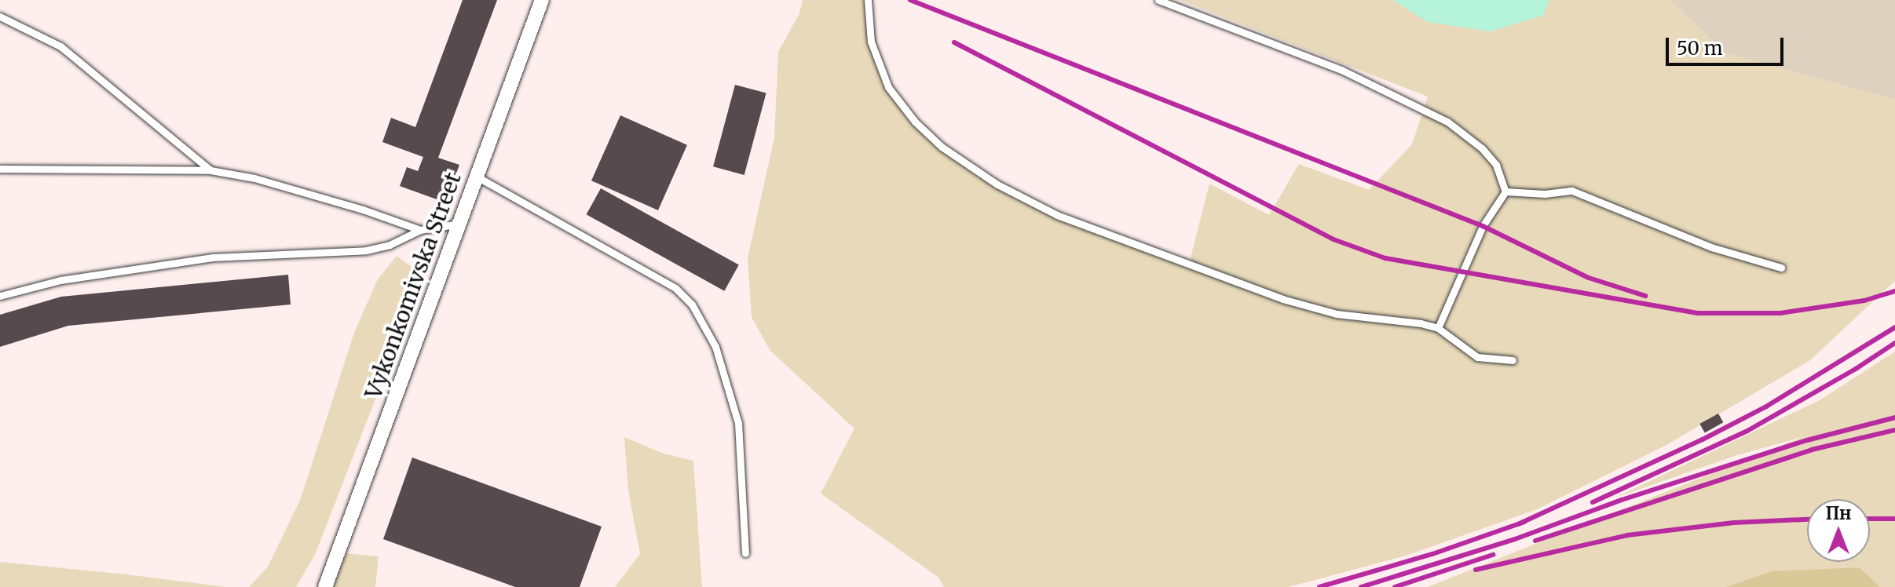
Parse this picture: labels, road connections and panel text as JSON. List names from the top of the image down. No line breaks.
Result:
{"streets":{"street":["Vykonkomivska Street"]},"scale_bar":"50 m","north":"top"}
